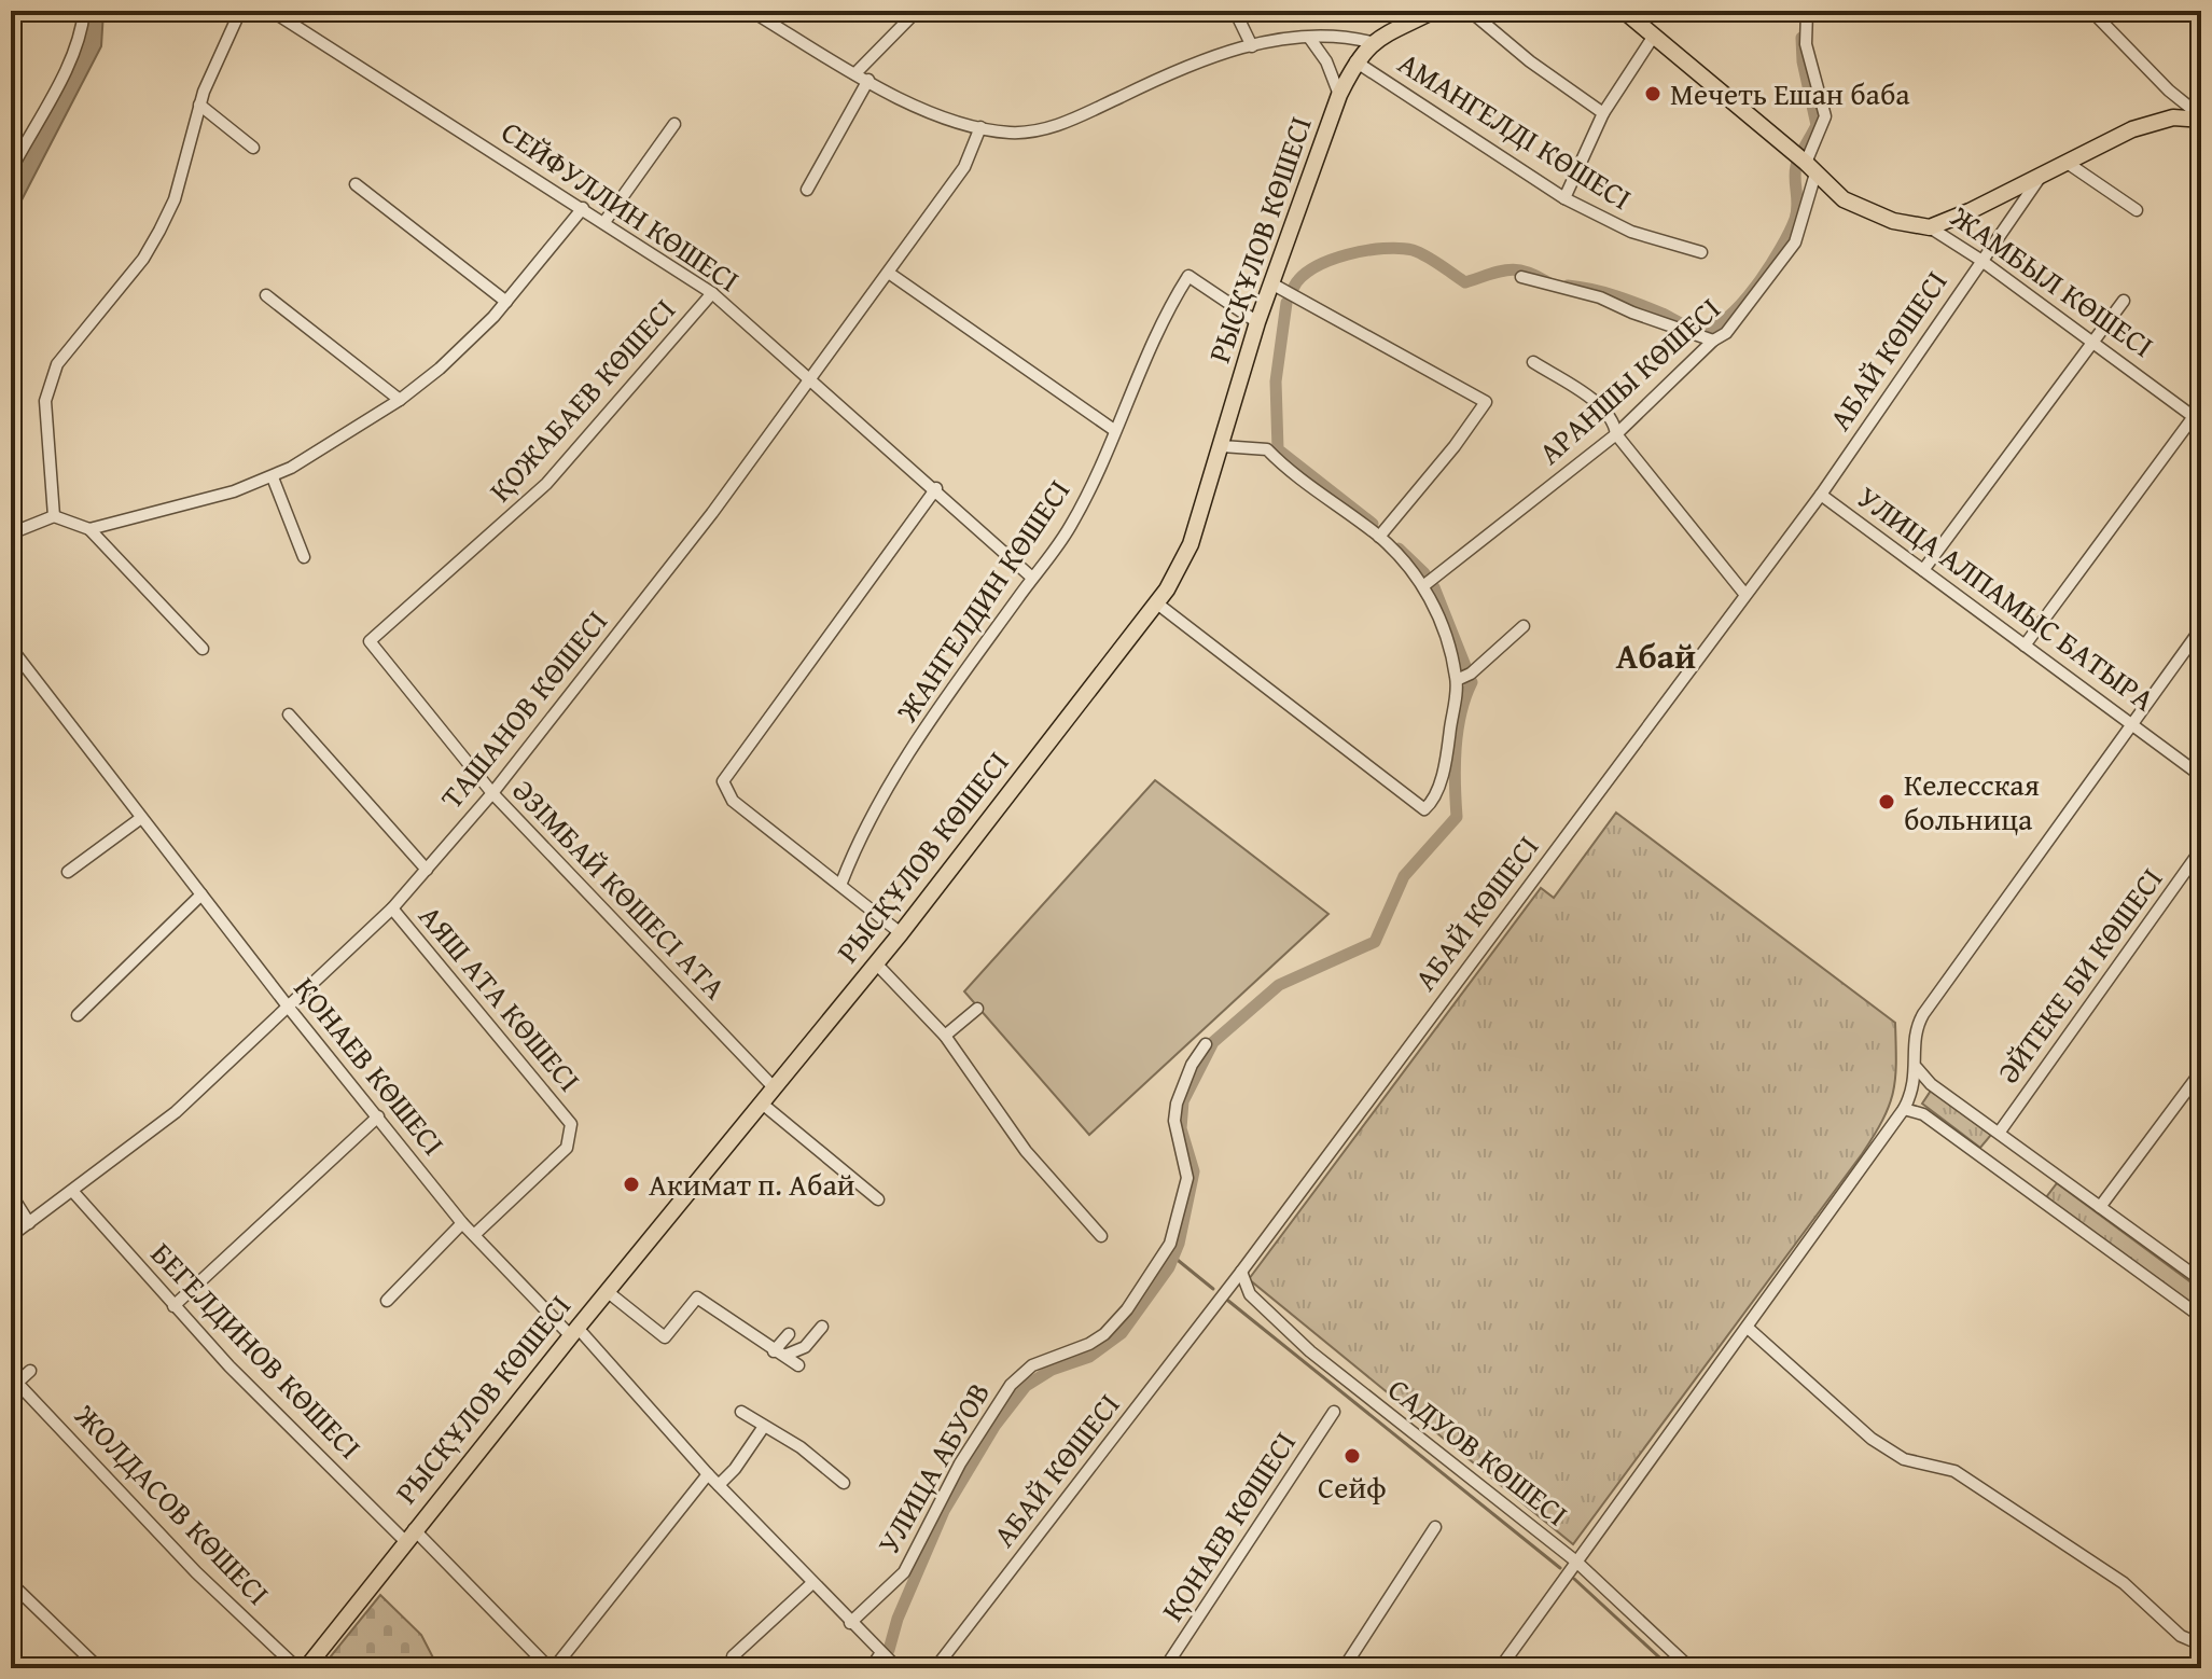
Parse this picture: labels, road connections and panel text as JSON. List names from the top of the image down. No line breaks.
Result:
{"streets":{"main road":["РЫСҚҰЛОВ КӨШЕСІ","ЖАМБЫЛ КӨШЕСІ"],"street":["АМАНГЕЛДІ КӨШЕСІ","СЕЙФУЛЛИН КӨШЕСІ","АБАЙ КӨШЕСІ","АРАНШЫ КӨШЕСІ","ҚОЖАБАЕВ КӨШЕСІ","УЛИЦА АЛПАМЫС БАТЫРА","ЖАНГЕЛДИН КӨШЕСІ","ТАШАНОВ КӨШЕСІ","ӘЗІМБАЙ КӨШЕСІ АТА","ӘЙТЕКЕ БИ КӨШЕСІ","АЯШ АТА КӨШЕСІ","ҚОНАЕВ КӨШЕСІ","БЕГЕЛДИНОВ КӨШЕСІ","САДУОВ КӨШЕСІ","УЛИЦА АБУОВ","ЖОЛДАСОВ КӨШЕСІ"]},"crossings":[["АМАНГЕЛДІ КӨШЕСІ","РЫСҚҰЛОВ КӨШЕСІ"],["СЕЙФУЛЛИН КӨШЕСІ","ҚОЖАБАЕВ КӨШЕСІ"],["СЕЙФУЛЛИН КӨШЕСІ","ЖАНГЕЛДИН КӨШЕСІ"],["СЕЙФУЛЛИН КӨШЕСІ","ТАШАНОВ КӨШЕСІ"],["РЫСҚҰЛОВ КӨШЕСІ","ЖАНГЕЛДИН КӨШЕСІ"],["РЫСҚҰЛОВ КӨШЕСІ","ӘЗІМБАЙ КӨШЕСІ АТА"],["РЫСҚҰЛОВ КӨШЕСІ","ҚОНАЕВ КӨШЕСІ"],["РЫСҚҰЛОВ КӨШЕСІ","БЕГЕЛДИНОВ КӨШЕСІ"],["ЖАМБЫЛ КӨШЕСІ","АБАЙ КӨШЕСІ"],["ЖАМБЫЛ КӨШЕСІ","АРАНШЫ КӨШЕСІ"],["АБАЙ КӨШЕСІ","УЛИЦА АЛПАМЫС БАТЫРА"],["АБАЙ КӨШЕСІ","САДУОВ КӨШЕСІ"],["ҚОЖАБАЕВ КӨШЕСІ","ӘЗІМБАЙ КӨШЕСІ АТА"],["ТАШАНОВ КӨШЕСІ","ӘЗІМБАЙ КӨШЕСІ АТА"],["ТАШАНОВ КӨШЕСІ","АЯШ АТА КӨШЕСІ"],["ТАШАНОВ КӨШЕСІ","ҚОНАЕВ КӨШЕСІ"],["ТАШАНОВ КӨШЕСІ","БЕГЕЛДИНОВ КӨШЕСІ"],["АЯШ АТА КӨШЕСІ","ҚОНАЕВ КӨШЕСІ"],["ҚОНАЕВ КӨШЕСІ","УЛИЦА АБУОВ"]],"districts":["Абай"],"places":["Мечеть Ешан баба","Келесская больница","Акимат п. Абай","Сейф"]}
